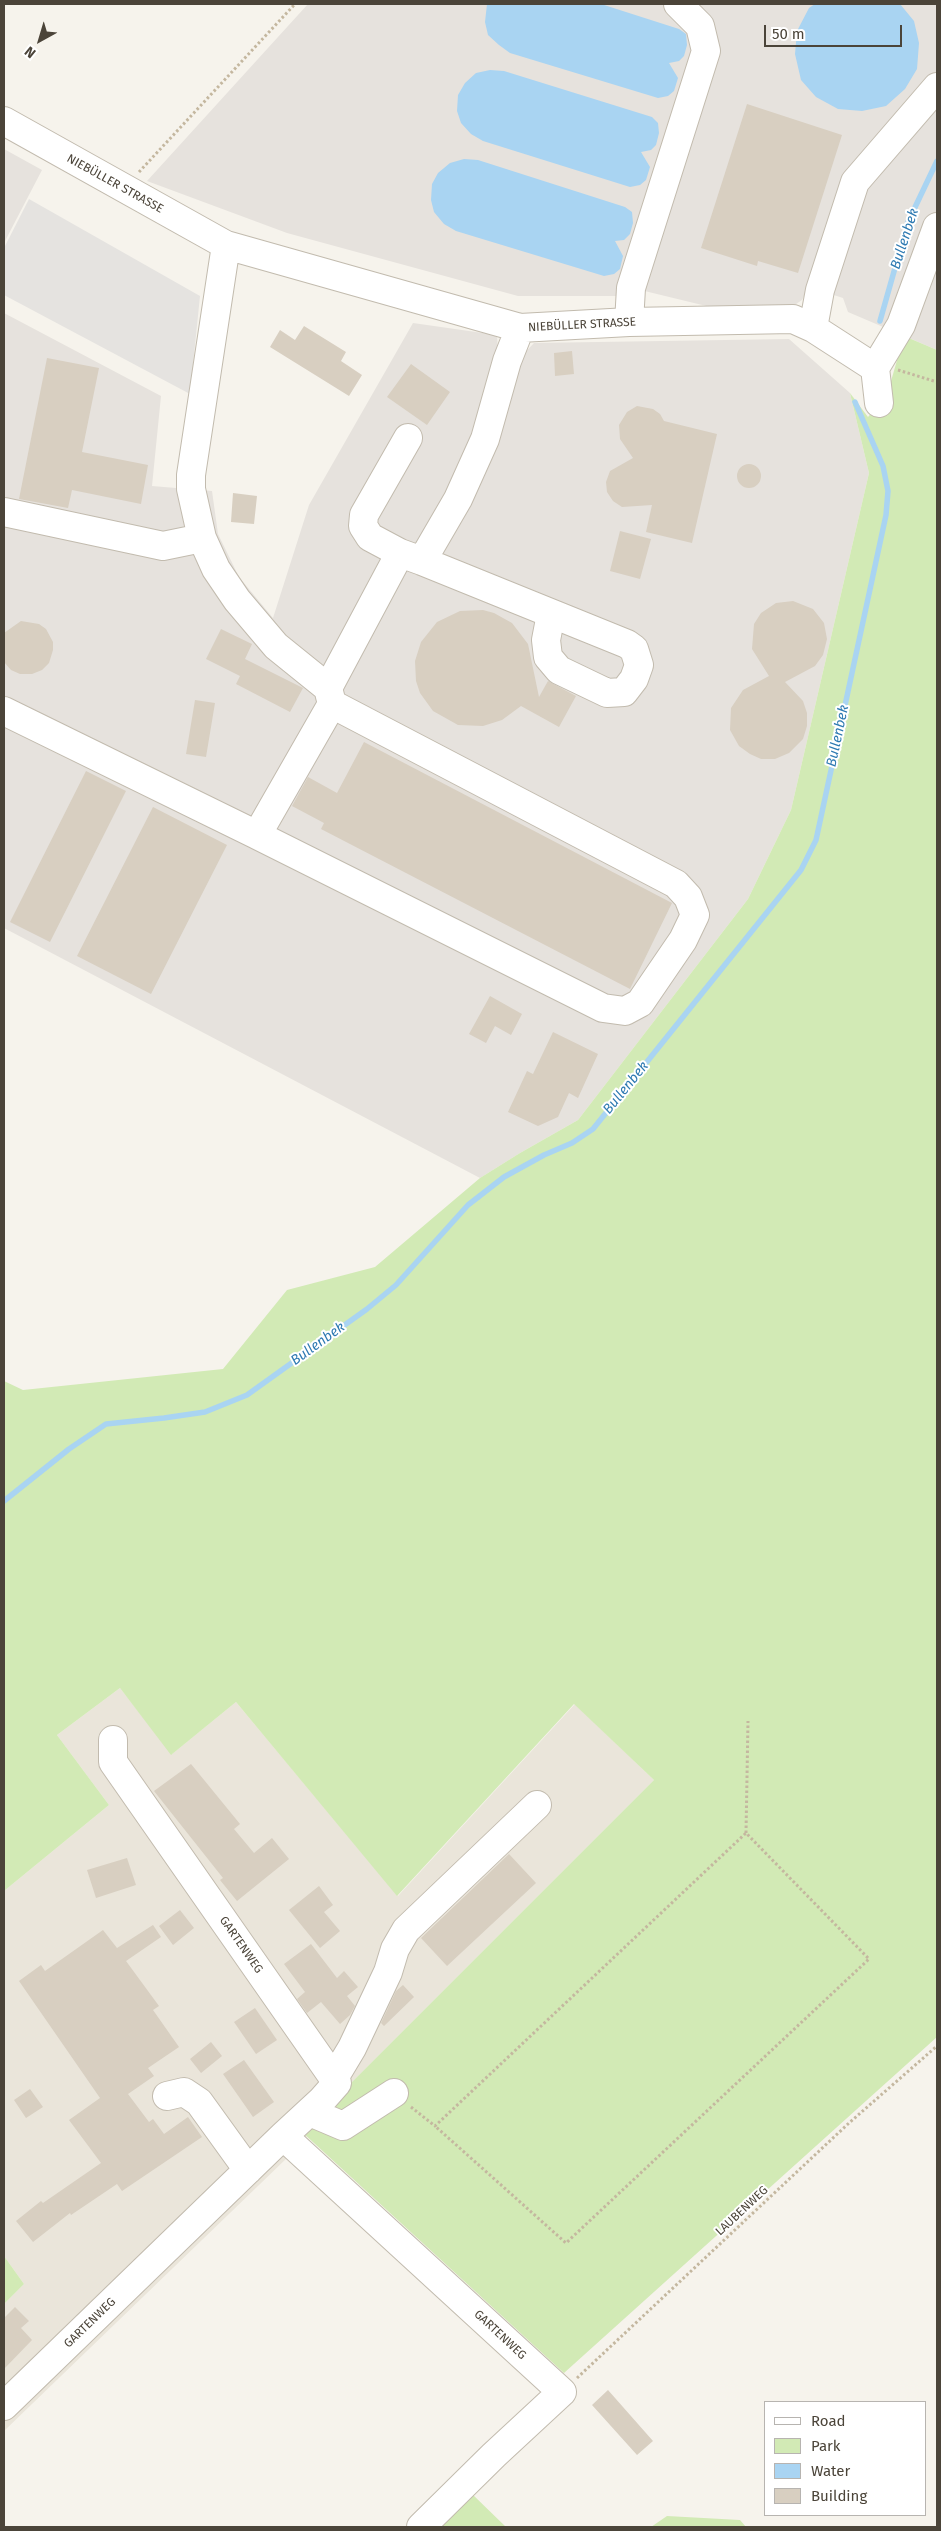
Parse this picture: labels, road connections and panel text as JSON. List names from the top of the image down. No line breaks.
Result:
{"streets":{"street":["NIEBÜLLER STRASSE","GARTENWEG"],"path":["LAUBENWEG"]},"crossings":[["GARTENWEG","LAUBENWEG"]],"water":["Bullenbek"],"legend":["Road","Park","Water","Building"],"scale_bar":"50 m","north":"bottom left"}
